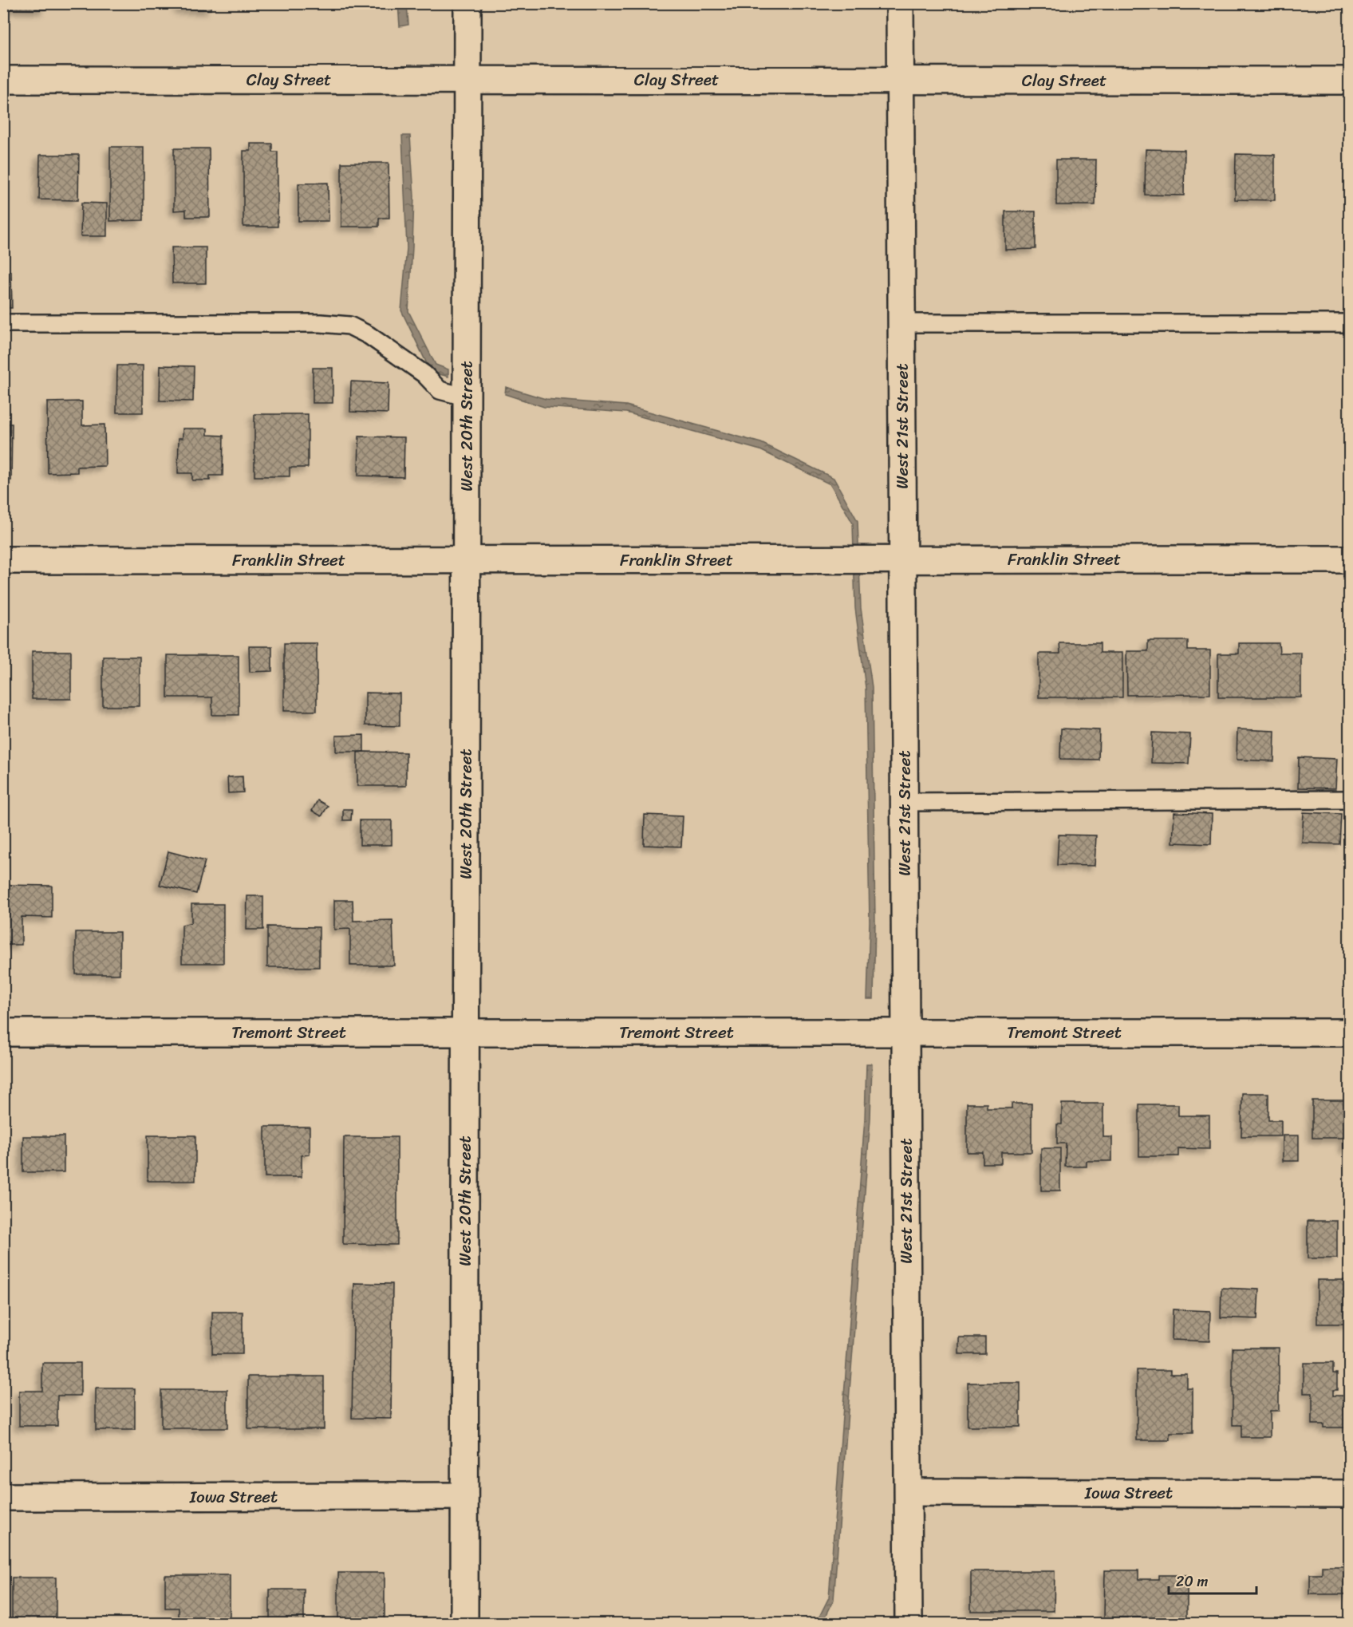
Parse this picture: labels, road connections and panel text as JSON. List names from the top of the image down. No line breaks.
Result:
{"streets":{"street":["Clay Street","West 20th Street","West 21st Street","Franklin Street","Tremont Street","Iowa Street"]},"crossings":[["Clay Street","West 20th Street"],["Clay Street","West 21st Street"],["West 20th Street","Franklin Street"],["West 20th Street","Tremont Street"],["West 20th Street","Iowa Street"],["West 21st Street","Franklin Street"],["West 21st Street","Tremont Street"],["West 21st Street","Iowa Street"]],"scale_bar":"20 m"}
